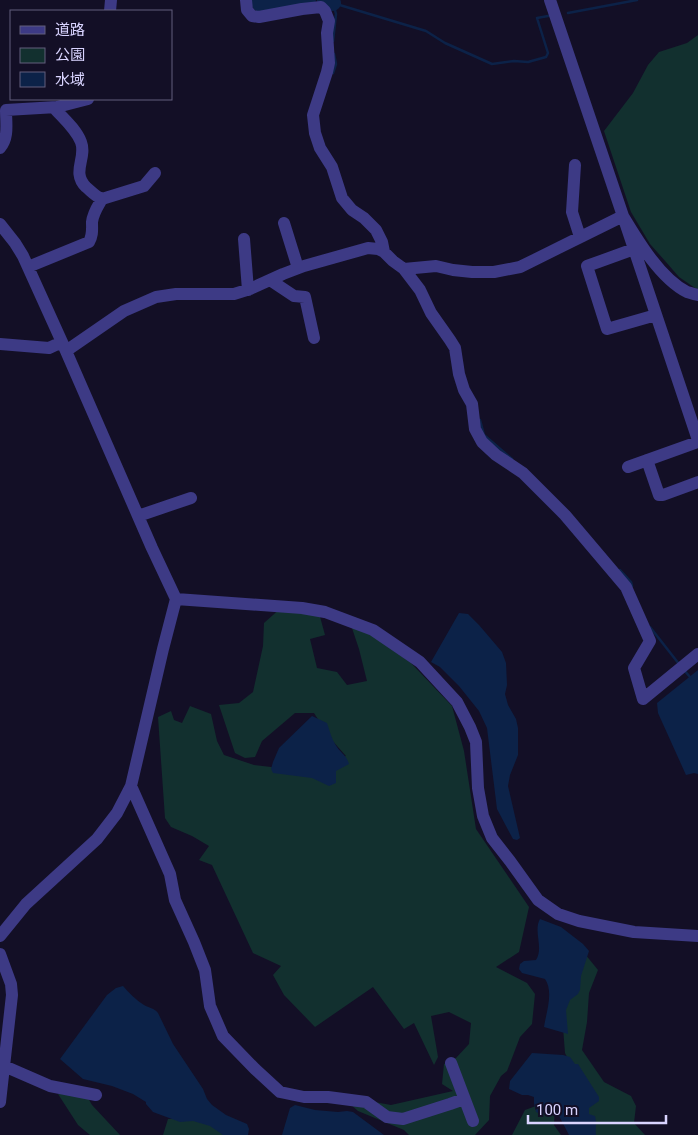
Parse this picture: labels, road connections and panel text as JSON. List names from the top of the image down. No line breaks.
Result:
{"legend":["道路","公園","水域"],"scale_bar":"100 m"}
